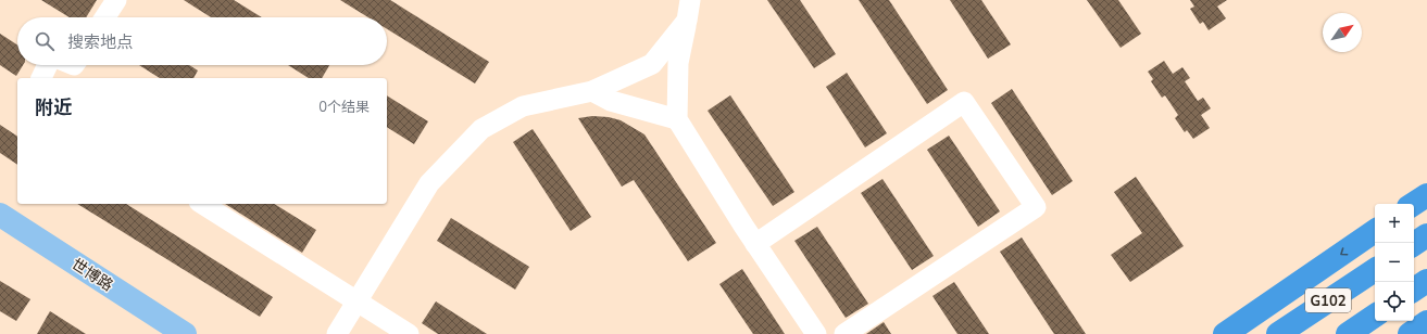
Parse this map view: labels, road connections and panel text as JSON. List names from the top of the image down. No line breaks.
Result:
{"streets":{"highway":["G102"],"main road":["世博路"]},"north":"top right","page":{"search":"搜索地点","heading":["附近","0个结果"],"map_buttons":["+","−"]}}
